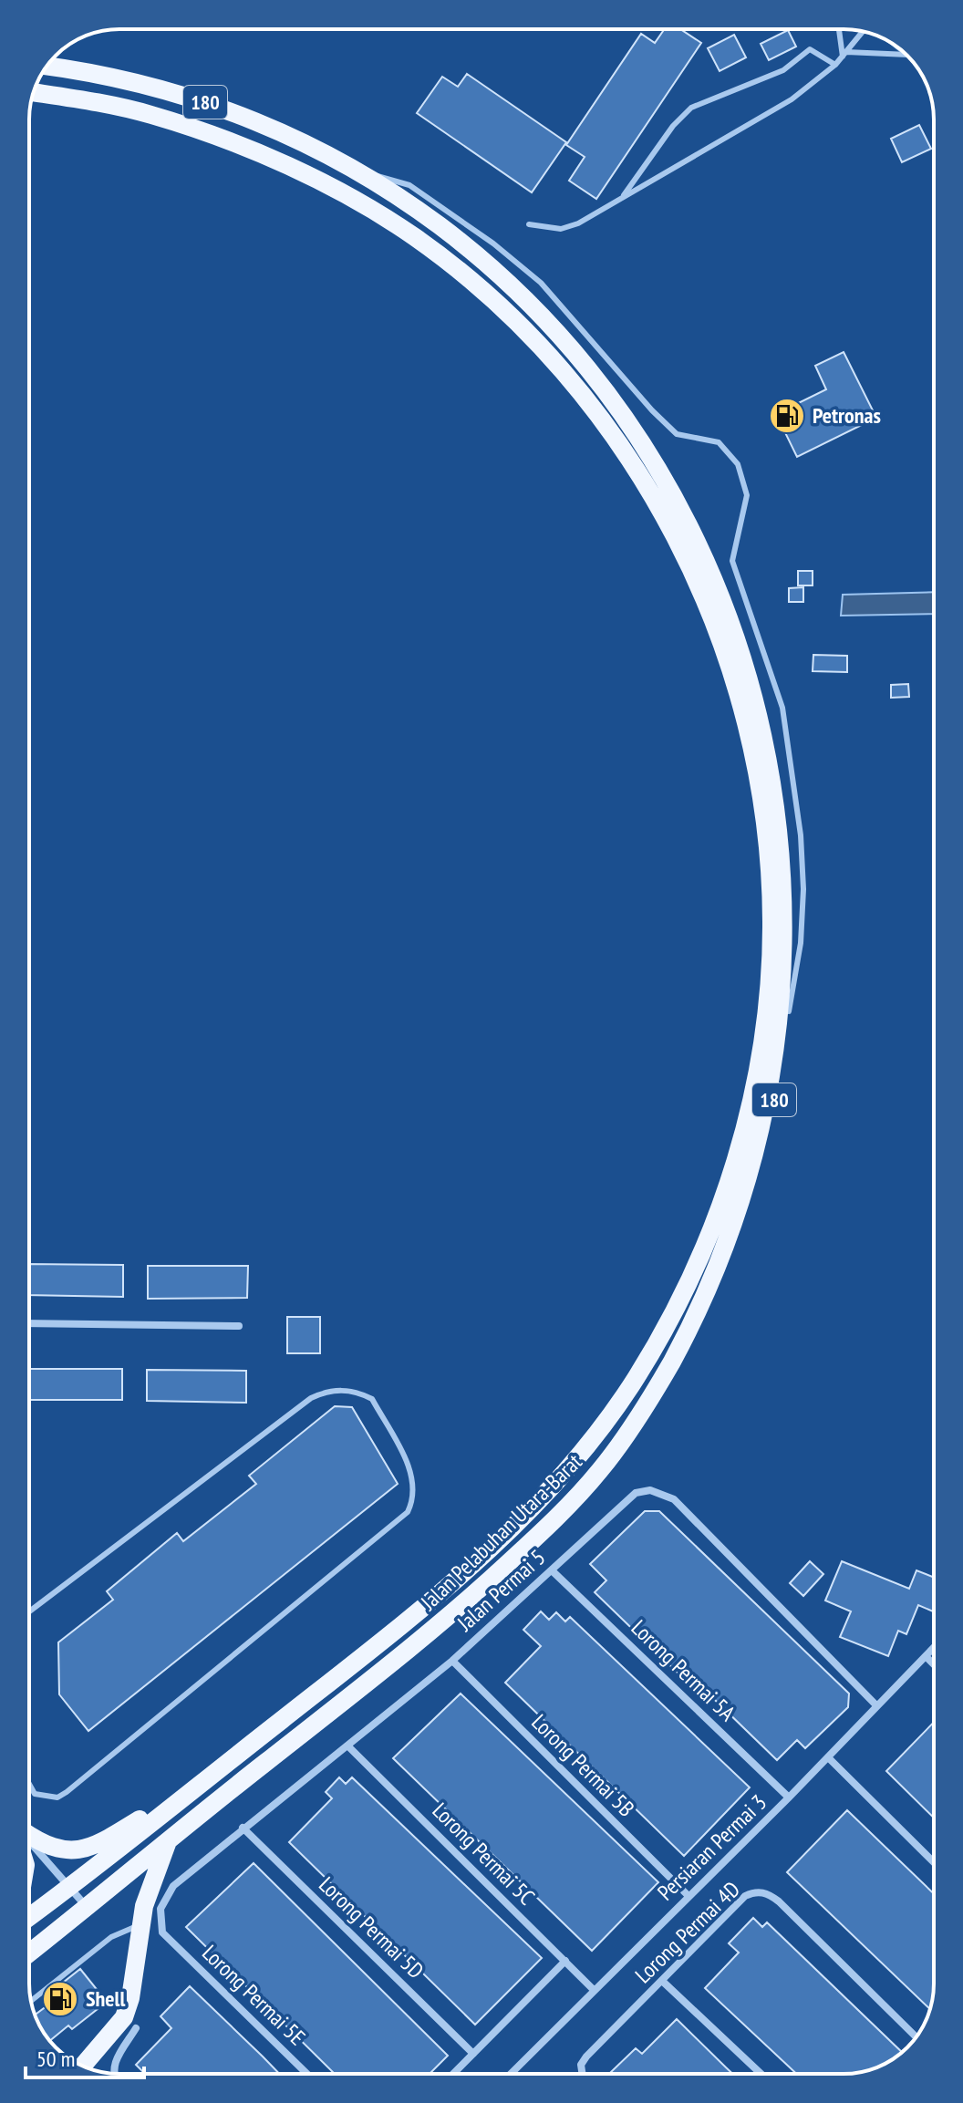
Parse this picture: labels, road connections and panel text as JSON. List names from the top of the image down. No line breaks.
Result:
{"streets":{"main road":["180","Jalan Pelabuhan Utara-Barat"],"street":["Jalan Permai 5","Lorong Permai 5A","Lorong Permai 5B","Persiaran Permai 3","Lorong Permai 5C","Lorong Permai 5D","Lorong Permai 4D","Lorong Permai 5E"]},"crossings":[["Jalan Permai 5","Lorong Permai 5A"],["Jalan Permai 5","Lorong Permai 5B"],["Jalan Permai 5","Persiaran Permai 3"],["Jalan Permai 5","Lorong Permai 5C"],["Jalan Permai 5","Lorong Permai 5D"],["Jalan Permai 5","Lorong Permai 5E"],["Lorong Permai 5A","Persiaran Permai 3"],["Lorong Permai 5B","Persiaran Permai 3"],["Persiaran Permai 3","Lorong Permai 5C"]],"places":{"fuel station":["Petronas","Shell"]},"scale_bar":"50 m"}
